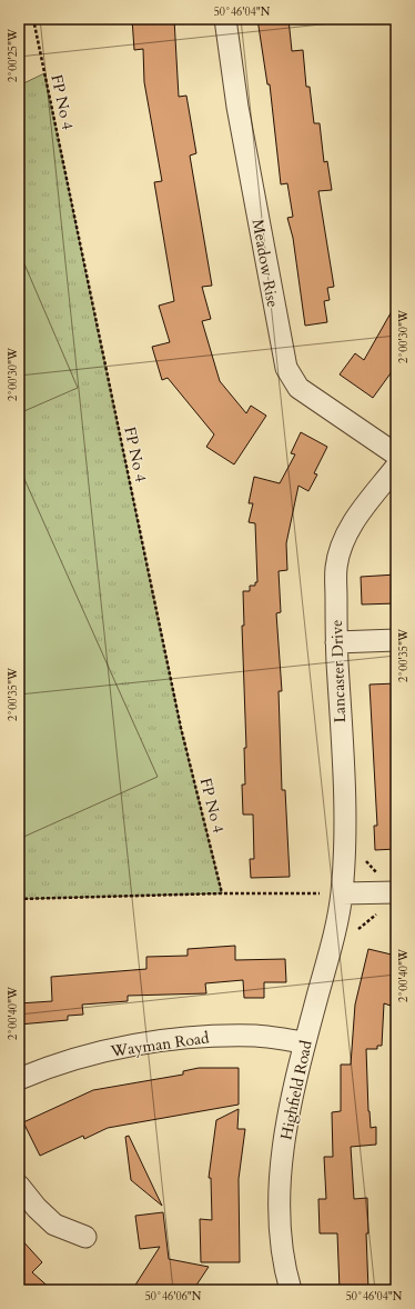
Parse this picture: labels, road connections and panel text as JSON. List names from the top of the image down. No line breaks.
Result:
{"streets":{"street":["Meadow Rise","Lancaster Drive","Wayman Road","Highfield Road"],"path":["FP No 4"]},"crossings":[["Lancaster Drive","Highfield Road"],["Wayman Road","Highfield Road"]],"coordinates":["50°46'04\"N","2°00'25\"W","2°00'30\"W","2°00'35\"W","2°00'40\"W","50°46'06\"N"]}
